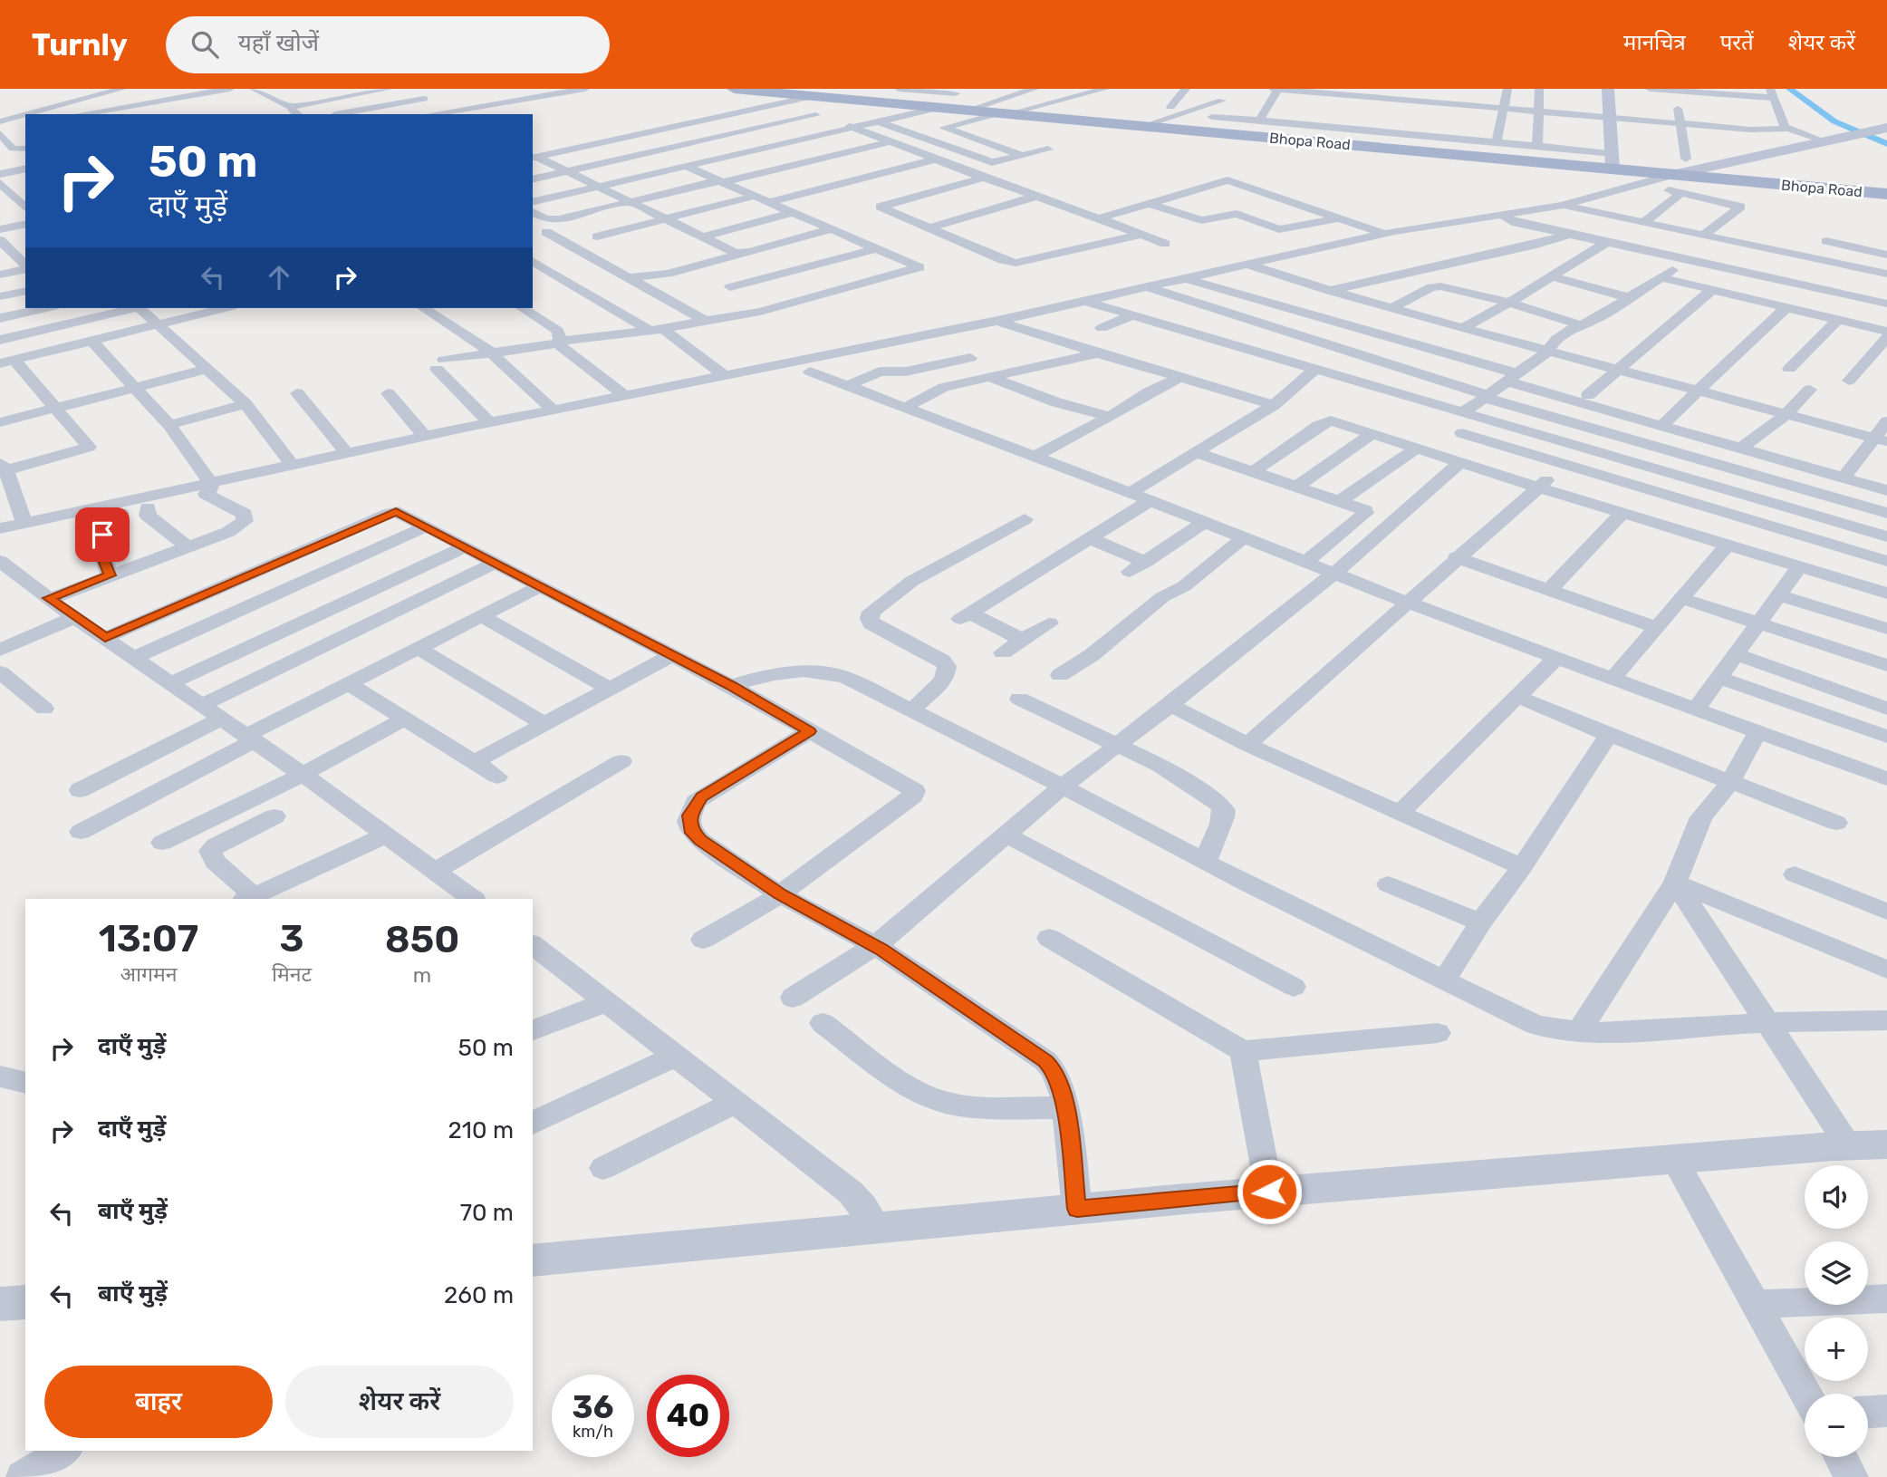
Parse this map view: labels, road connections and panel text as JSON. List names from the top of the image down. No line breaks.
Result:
{"streets":{"main road":["Bhopa Road"]},"page":{"header":"Turnly","search":"यहाँ खोजें","nav":["मानचित्र","परतें","शेयर करें"],"turn":["50 m","दाएँ मुड़ें"],"eta":["13:07","आगमन","3","मिनट","850","m"],"list":[{"name":"दाएँ मुड़ें","value":"50 m"},{"name":"दाएँ मुड़ें","value":"210 m"},{"name":"बाएँ मुड़ें","value":"70 m"},{"name":"बाएँ मुड़ें","value":"260 m"}],"map_buttons":["+","−"],"buttons":["बाहर","शेयर करें"],"speed":"36 km/h","limit":"40"}}
